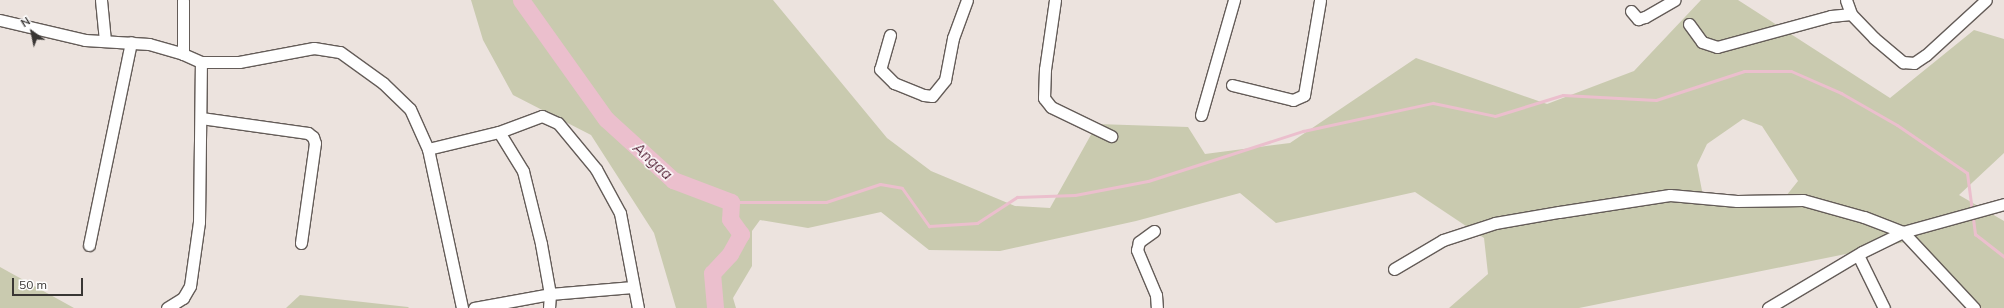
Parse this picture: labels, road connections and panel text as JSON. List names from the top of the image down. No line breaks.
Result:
{"water":["Angaa"],"scale_bar":"50 m","north":"top left"}
